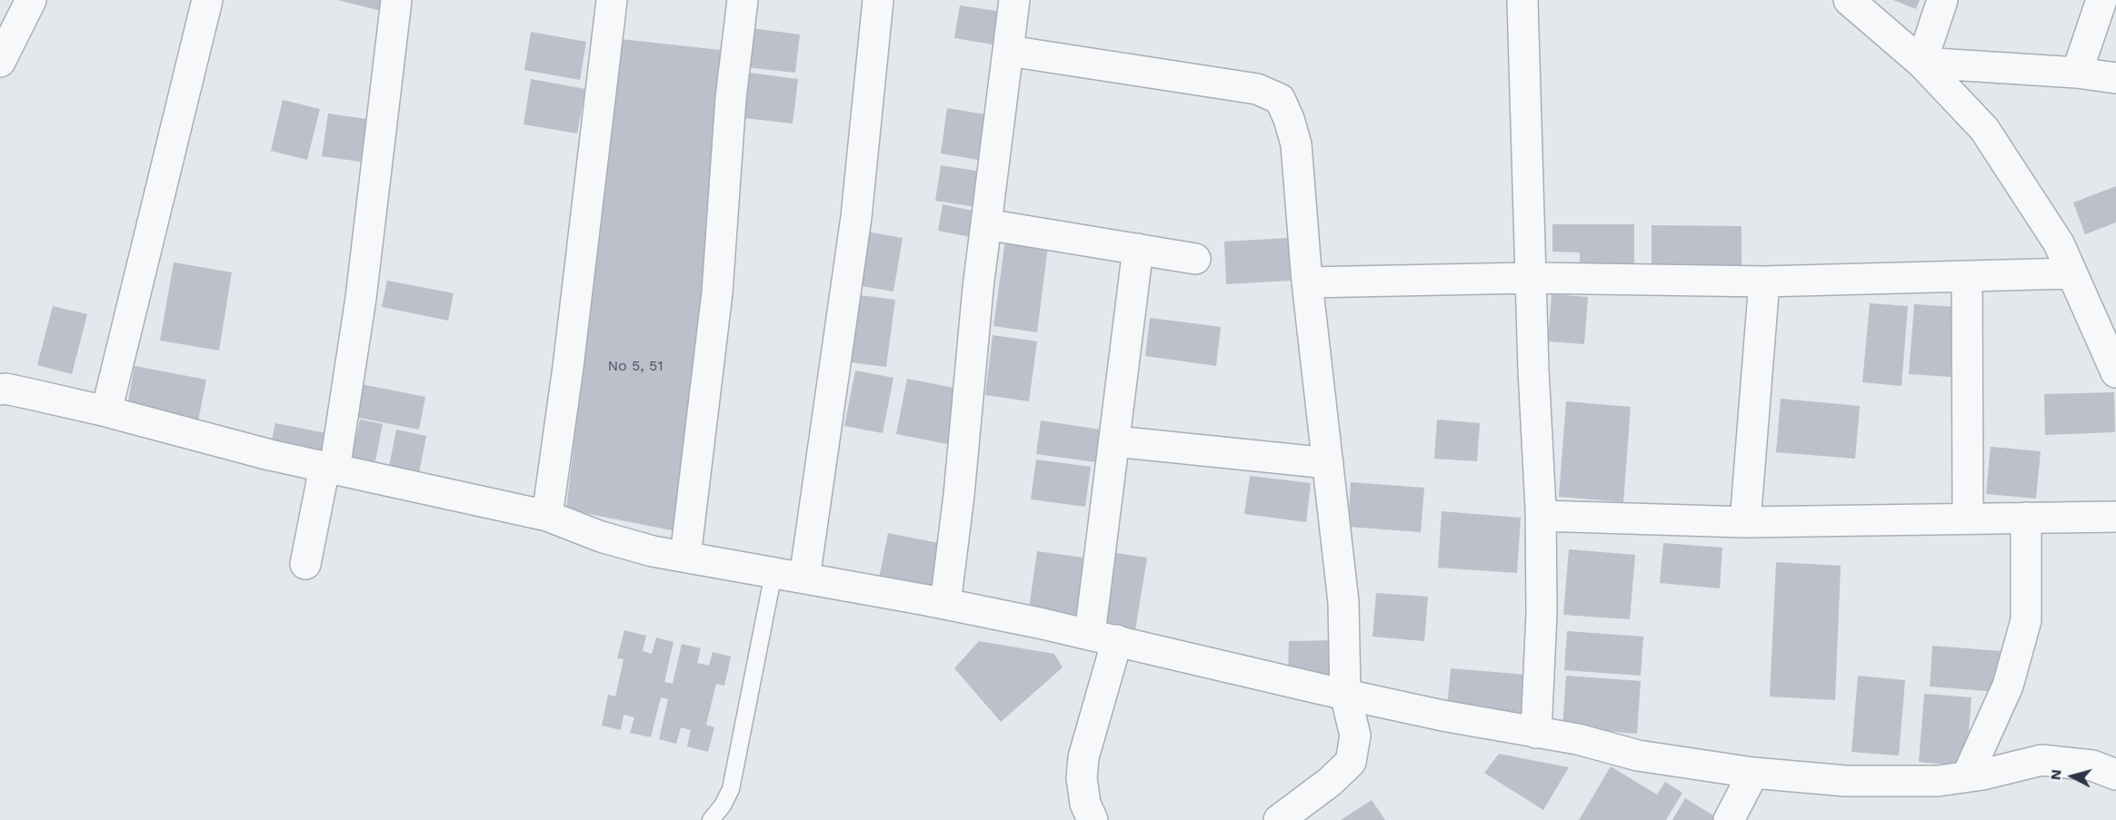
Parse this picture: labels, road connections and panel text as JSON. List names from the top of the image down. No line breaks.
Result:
{"house_numbers":["No 5, 51"],"north":"left"}
